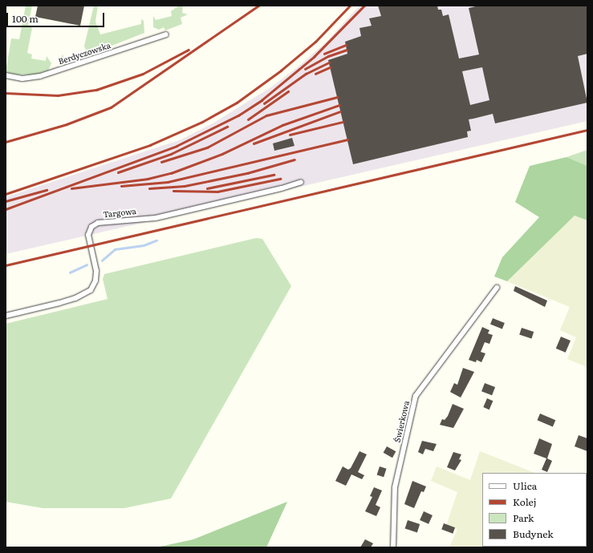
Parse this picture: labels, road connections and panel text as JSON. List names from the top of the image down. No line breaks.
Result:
{"streets":{"street":["Berdyczowska","Targowa","Świerkowa"]},"legend":["Ulica","Kolej","Park","Budynek"],"scale_bar":"100 m"}
